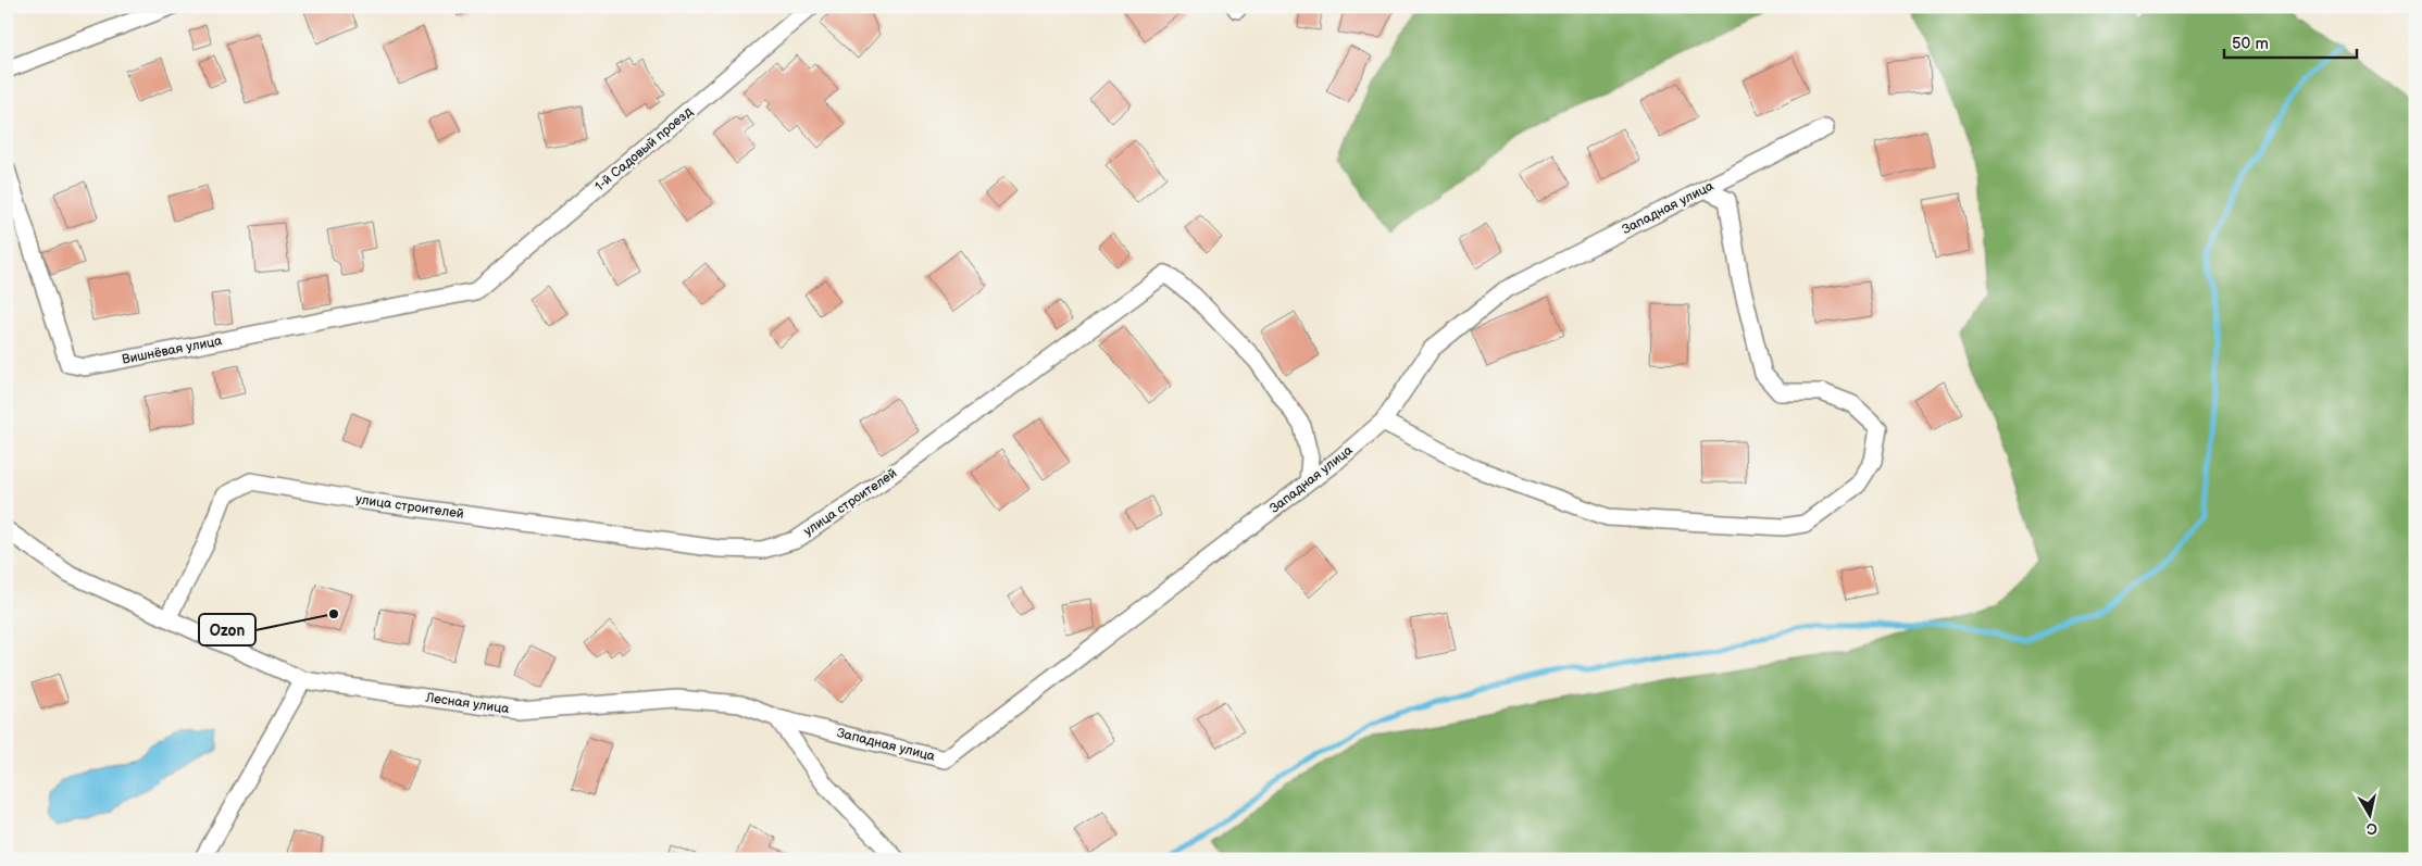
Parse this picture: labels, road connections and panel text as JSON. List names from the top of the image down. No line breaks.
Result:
{"streets":{"street":["1-й Садовый проезд","Западная улица","Вишнёвая улица","улица строителей","Лесная улица"]},"crossings":[["1-й Садовый проезд","Вишнёвая улица"],["Западная улица","улица строителей"],["Западная улица","Лесная улица"],["улица строителей","Лесная улица"]],"places":["Ozon"],"scale_bar":"50 m","north":"bottom"}
